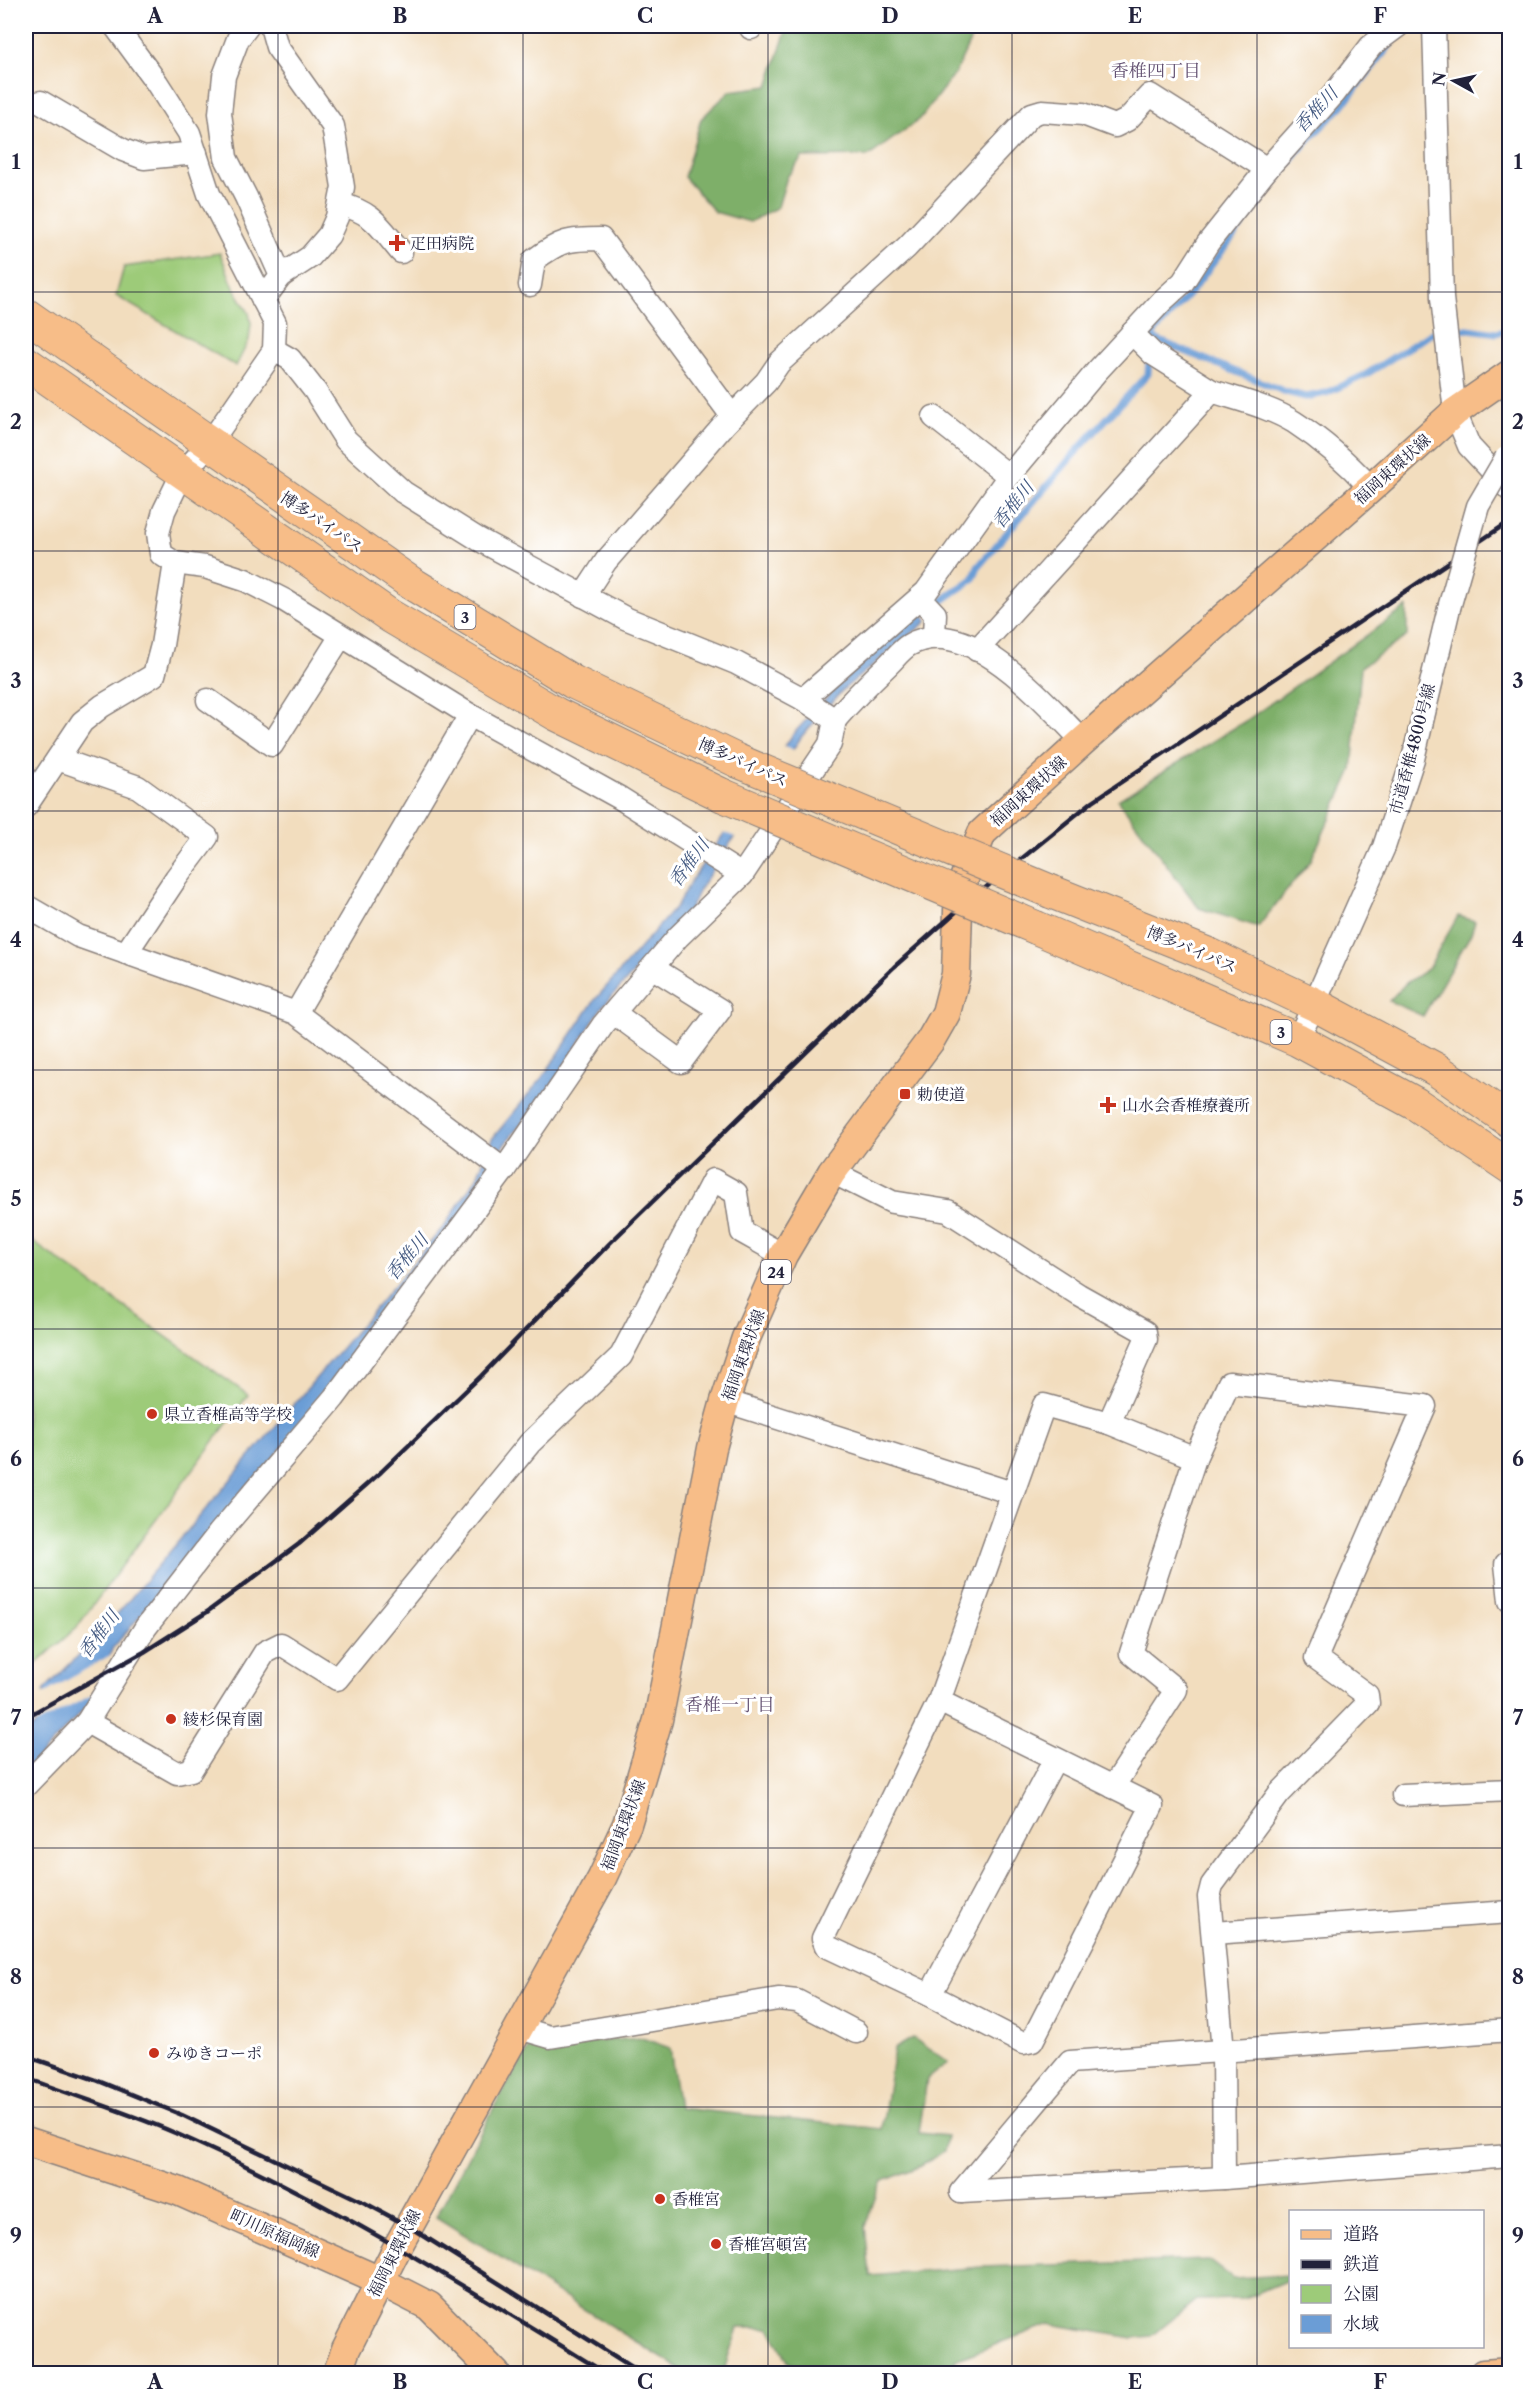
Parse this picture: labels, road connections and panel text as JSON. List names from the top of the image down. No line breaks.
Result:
{"streets":{"highway":["博多バイパス","3"],"main road":["福岡東環状線","24","町川原福岡線"],"street":["市道香椎4800号線"]},"crossings":[["福岡東環状線","町川原福岡線"],["博多バイパス","市道香椎4800号線"],["3","市道香椎4800号線"]],"districts":["香椎四丁目","香椎一丁目"],"water":["香椎川"],"places":{"health":["疋田病院","山水会香椎療養所"],"transit":["勅使道"],"other":["県立香椎高等学校","綾杉保育園","みゆきコーポ","香椎宮","香椎宮頓宮"]},"legend":["道路","鉄道","公園","水域"],"north":"left","grid":{"columns":["A","B","C","D","E","F"],"rows":["1","2","3","4","5","6","7","8","9"]}}
